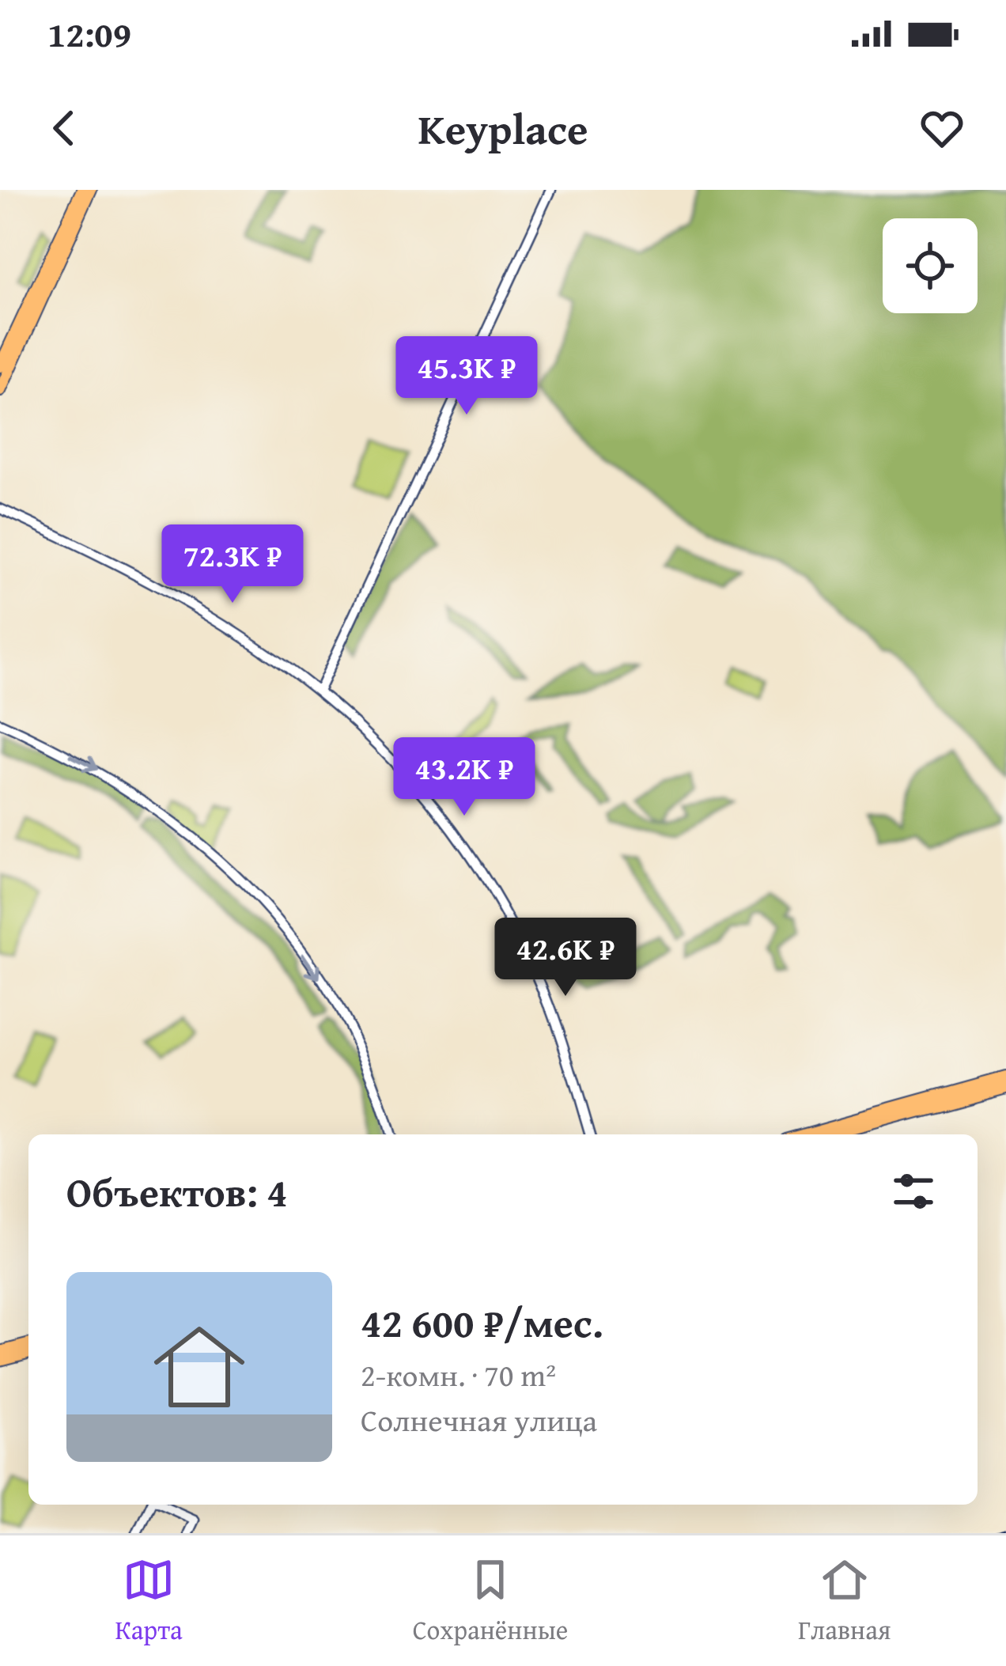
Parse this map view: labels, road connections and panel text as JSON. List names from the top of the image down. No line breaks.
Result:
{"page":{"status":"12:09","header":"Keyplace","price":["45.3K ₽","72.3K ₽","43.2K ₽","42.6K ₽"],"heading":"Объектов: 4","list":[{"name":"42 600 ₽/мес.","note":"2-комн. · 70 m² · Солнечная улица"}],"tabs":["Карта","Сохранённые","Главная"]}}
